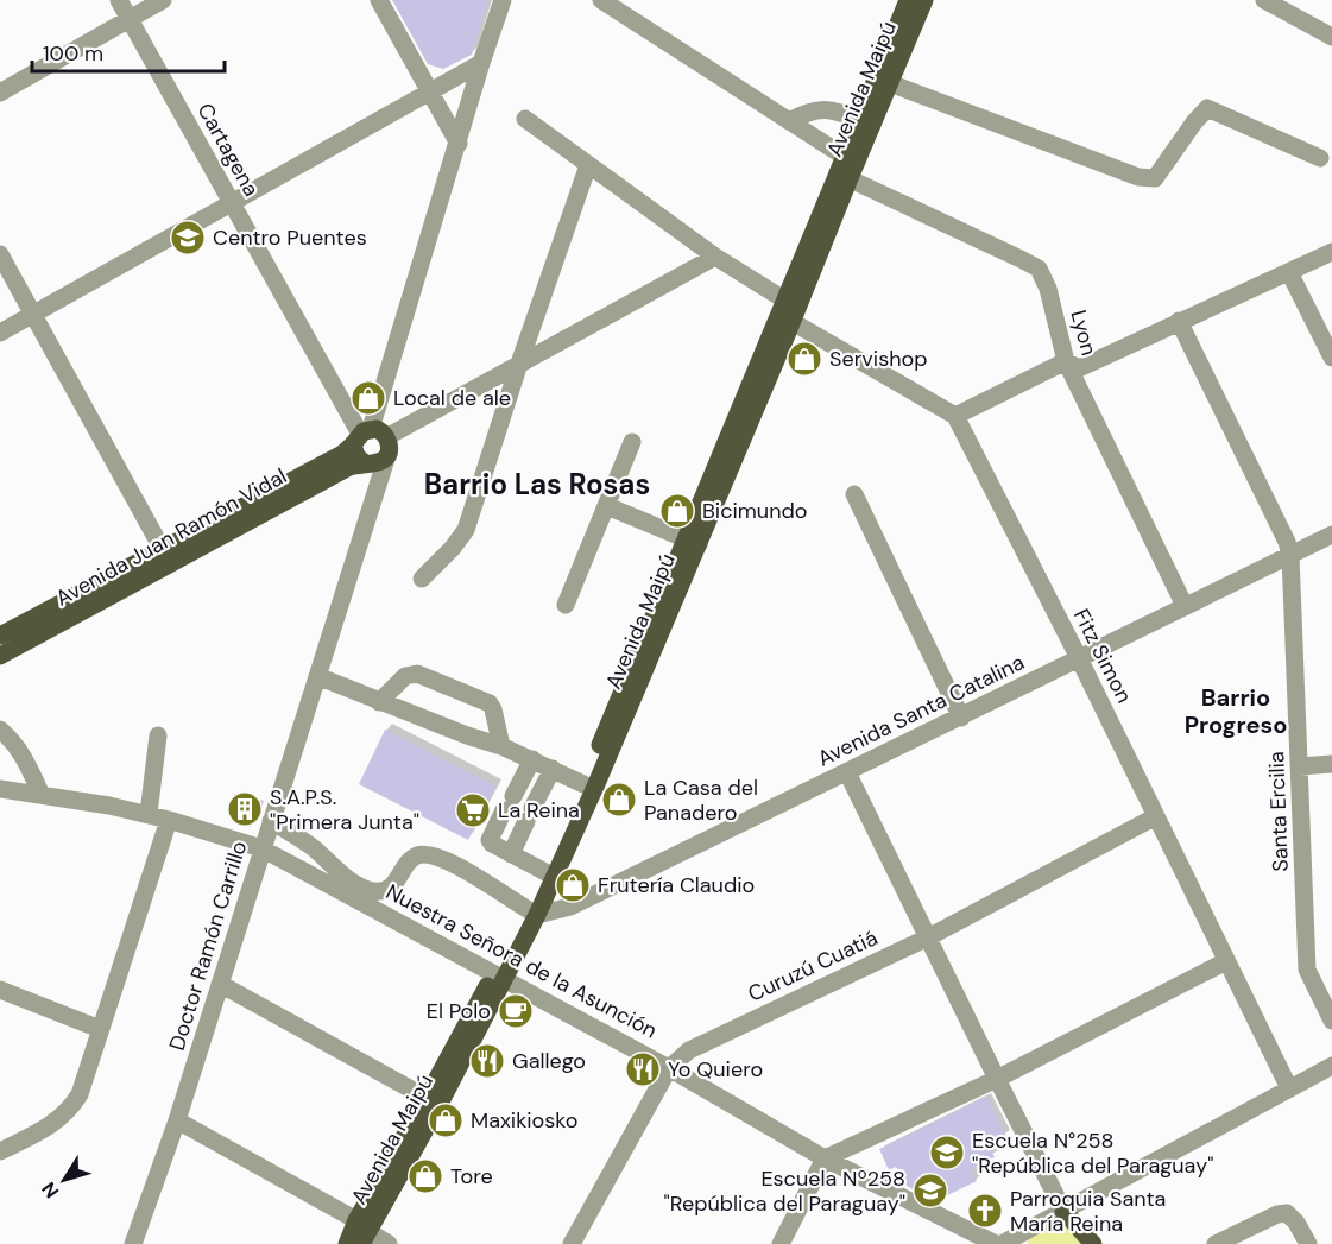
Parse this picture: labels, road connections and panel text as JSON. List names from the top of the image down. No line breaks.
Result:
{"streets":{"main road":["Avenida Maipú","Avenida Juan Ramón Vidal"],"street":["Cartagena","Lyon","Fitz Simon","Avenida Santa Catalina","Santa Ercilia","Doctor Ramón Carrillo","Nuestra Señora de la Asunción","Curuzú Cuatiá"]},"crossings":[["Avenida Maipú","Lyon"],["Avenida Maipú","Avenida Santa Catalina"],["Avenida Maipú","Nuestra Señora de la Asunción"],["Cartagena","Avenida Juan Ramón Vidal"],["Cartagena","Doctor Ramón Carrillo"],["Lyon","Avenida Santa Catalina"],["Avenida Juan Ramón Vidal","Doctor Ramón Carrillo"],["Fitz Simon","Avenida Santa Catalina"],["Fitz Simon","Curuzú Cuatiá"],["Avenida Santa Catalina","Santa Ercilia"],["Doctor Ramón Carrillo","Nuestra Señora de la Asunción"],["Nuestra Señora de la Asunción","Curuzú Cuatiá"]],"districts":["Barrio Las Rosas","Barrio Progreso"],"places":{"school or university":["Centro Puentes","Escuela N°258 \"República del Paraguay\"","Escuela Nº258 \"República del Paraguay\""],"shop":["Servishop","Local de ale","Bicimundo","La Casa del Panadero","Frutería Claudio","Maxikiosko","Tore"],"building":["S.A.P.S. \"Primera Junta\""],"supermarket":["La Reina"],"cafe":["El Polo"],"restaurant":["Gallego","Yo Quiero"],"church":["Parroquia Santa María Reina"]},"scale_bar":"100 m","north":"bottom left"}
